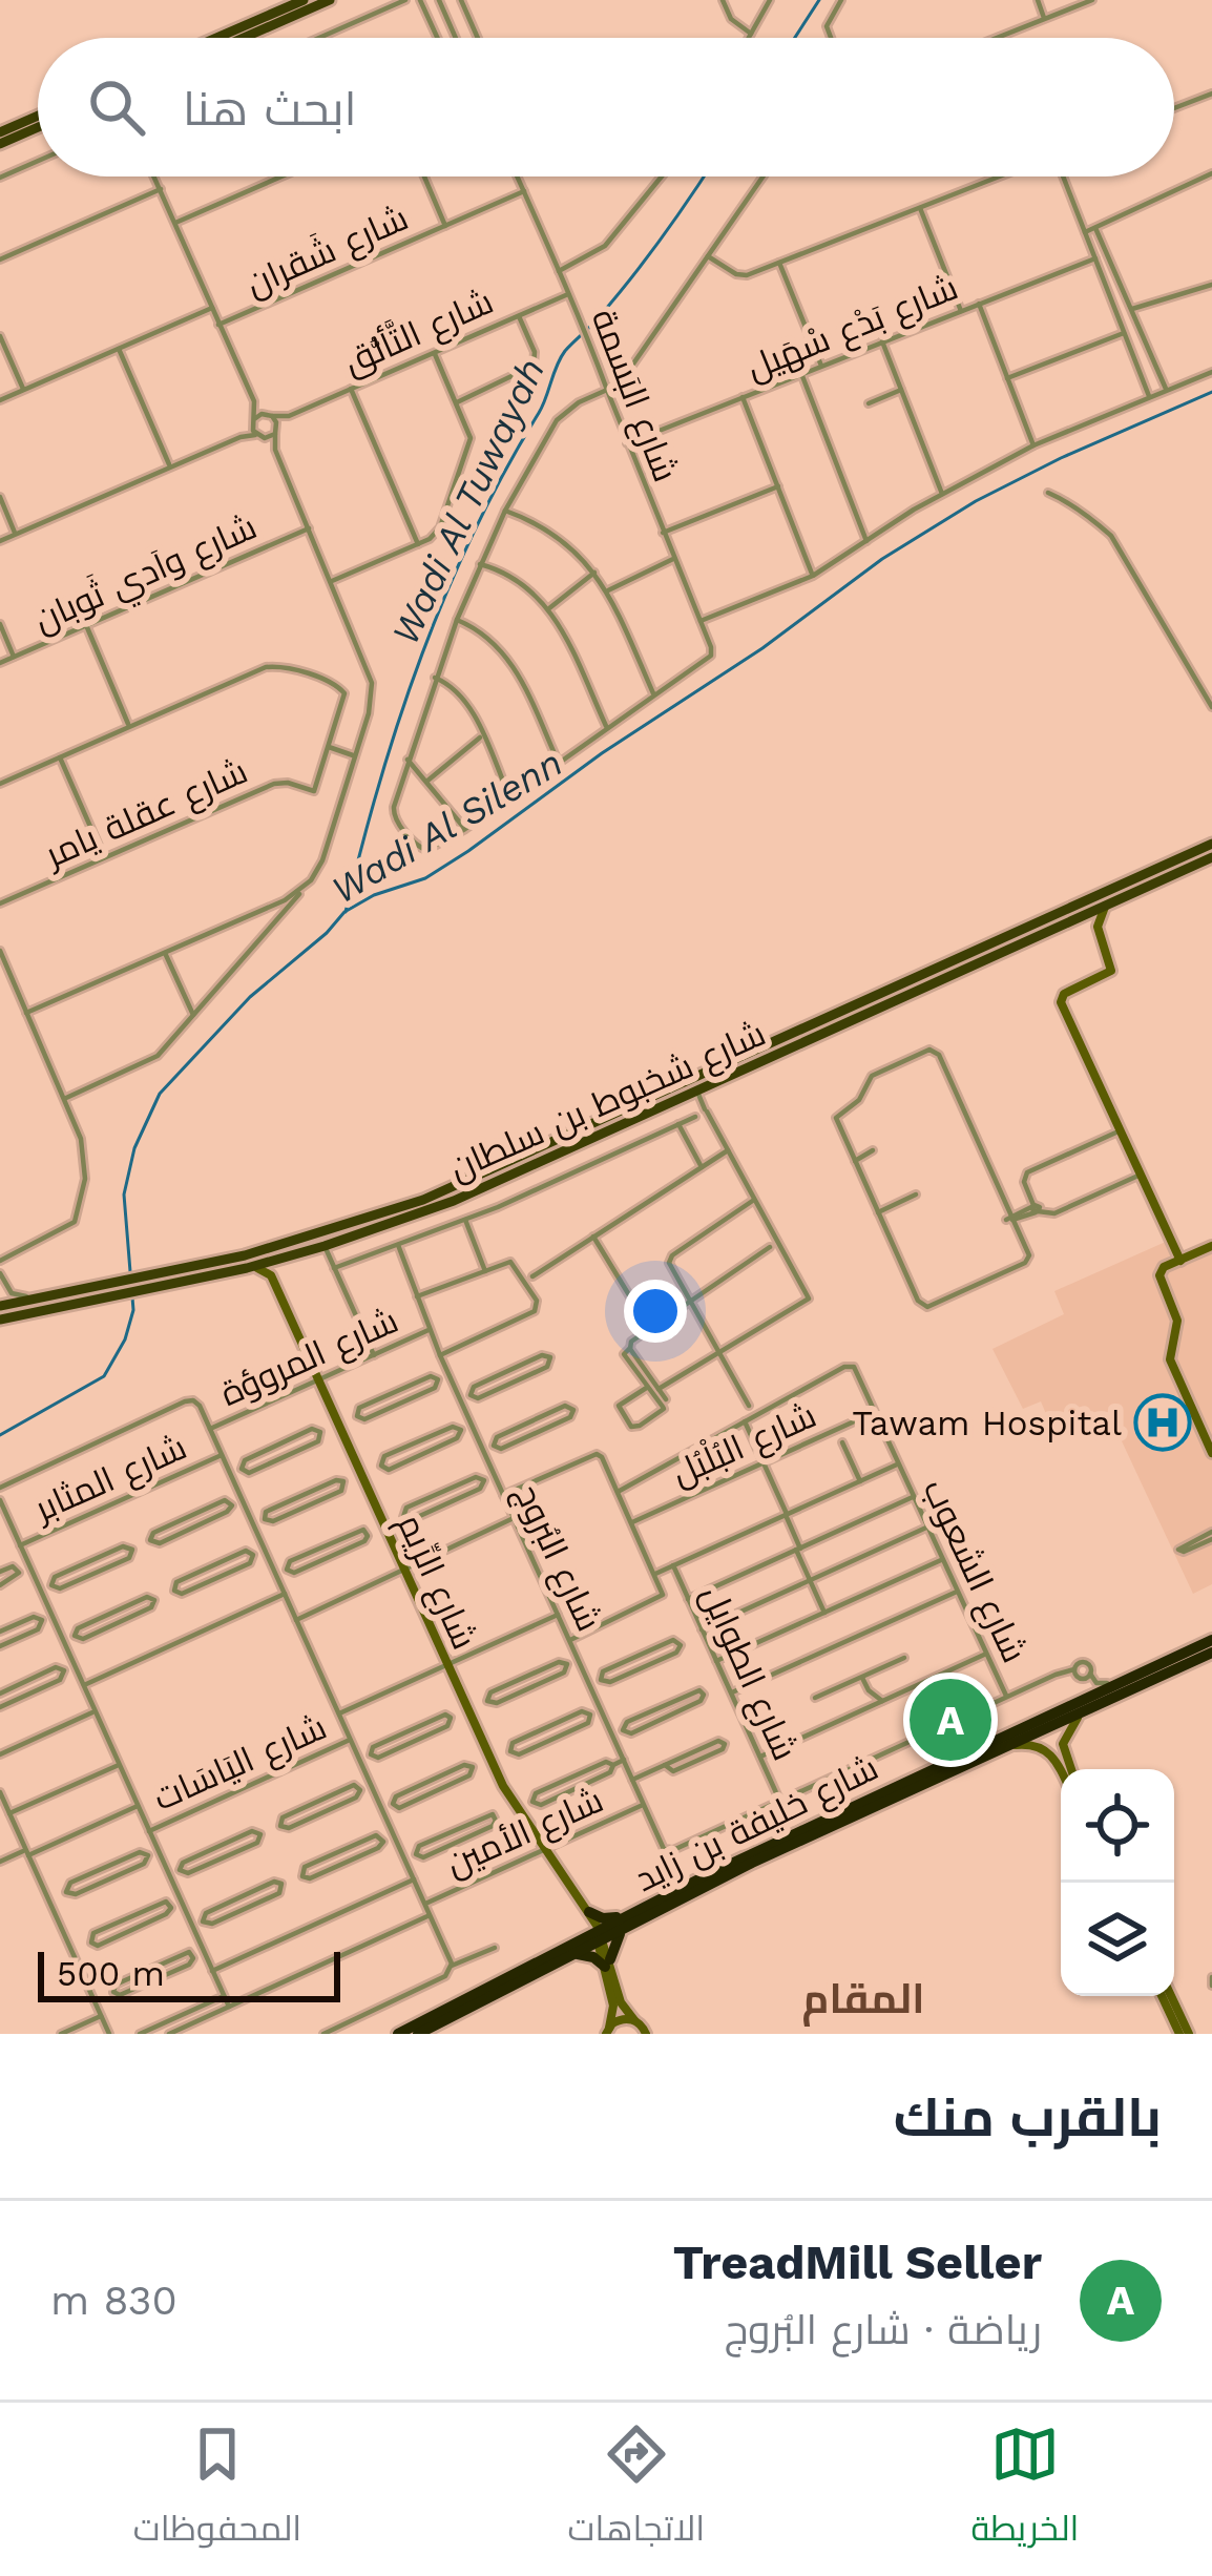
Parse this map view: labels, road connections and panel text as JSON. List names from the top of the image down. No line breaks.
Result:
{"streets":{"highway":["شارع خليفة بن زايد"],"main road":["شارع شخبوط بن سلطان"],"street":["شارع شَقران","شارع بَدْع سْهَيل","شارع التَّألُّق","شارع البَسمة","شارع واَدي ثَوبان","شارع عقلة يامر","شارع المروؤة","شارع البُلْبُل","شارع المثابر","شارع البُروج","شارع الشعوب","شارع الرِّيم","شارع الطوايل","شارع اليَاسَات","شارع الأمين"]},"crossings":[["شارع شَقران","شارع البَسمة"],["شارع بَدْع سْهَيل","شارع البَسمة"],["شارع التَّألُّق","شارع البَسمة"],["شارع المروؤة","شارع البُروج"],["شارع المروؤة","شارع الرِّيم"],["شارع البُلْبُل","شارع الشعوب"],["شارع البُروج","شارع الشعوب"],["شارع البُروج","شارع الطوايل"],["شارع البُروج","شارع الأمين"],["شارع الرِّيم","شارع خليفة بن زايد"],["شارع الرِّيم","شارع الأمين"]],"districts":["المقام"],"water":["Wadi Al Tuwayah","Wadi Al Silenn"],"places":{"hospital":["Tawam Hospital"]},"scale_bar":"500 m","page":{"search":"ابحث هنا","pins":"A","scale":"500 m","heading":"بالقرب منك","list":[{"mark":"A","name":"TreadMill Seller","note":"رياضة · شارع البُروج","value":"830 m"}],"nav":["الخريطة","الاتجاهات","المحفوظات"]}}
